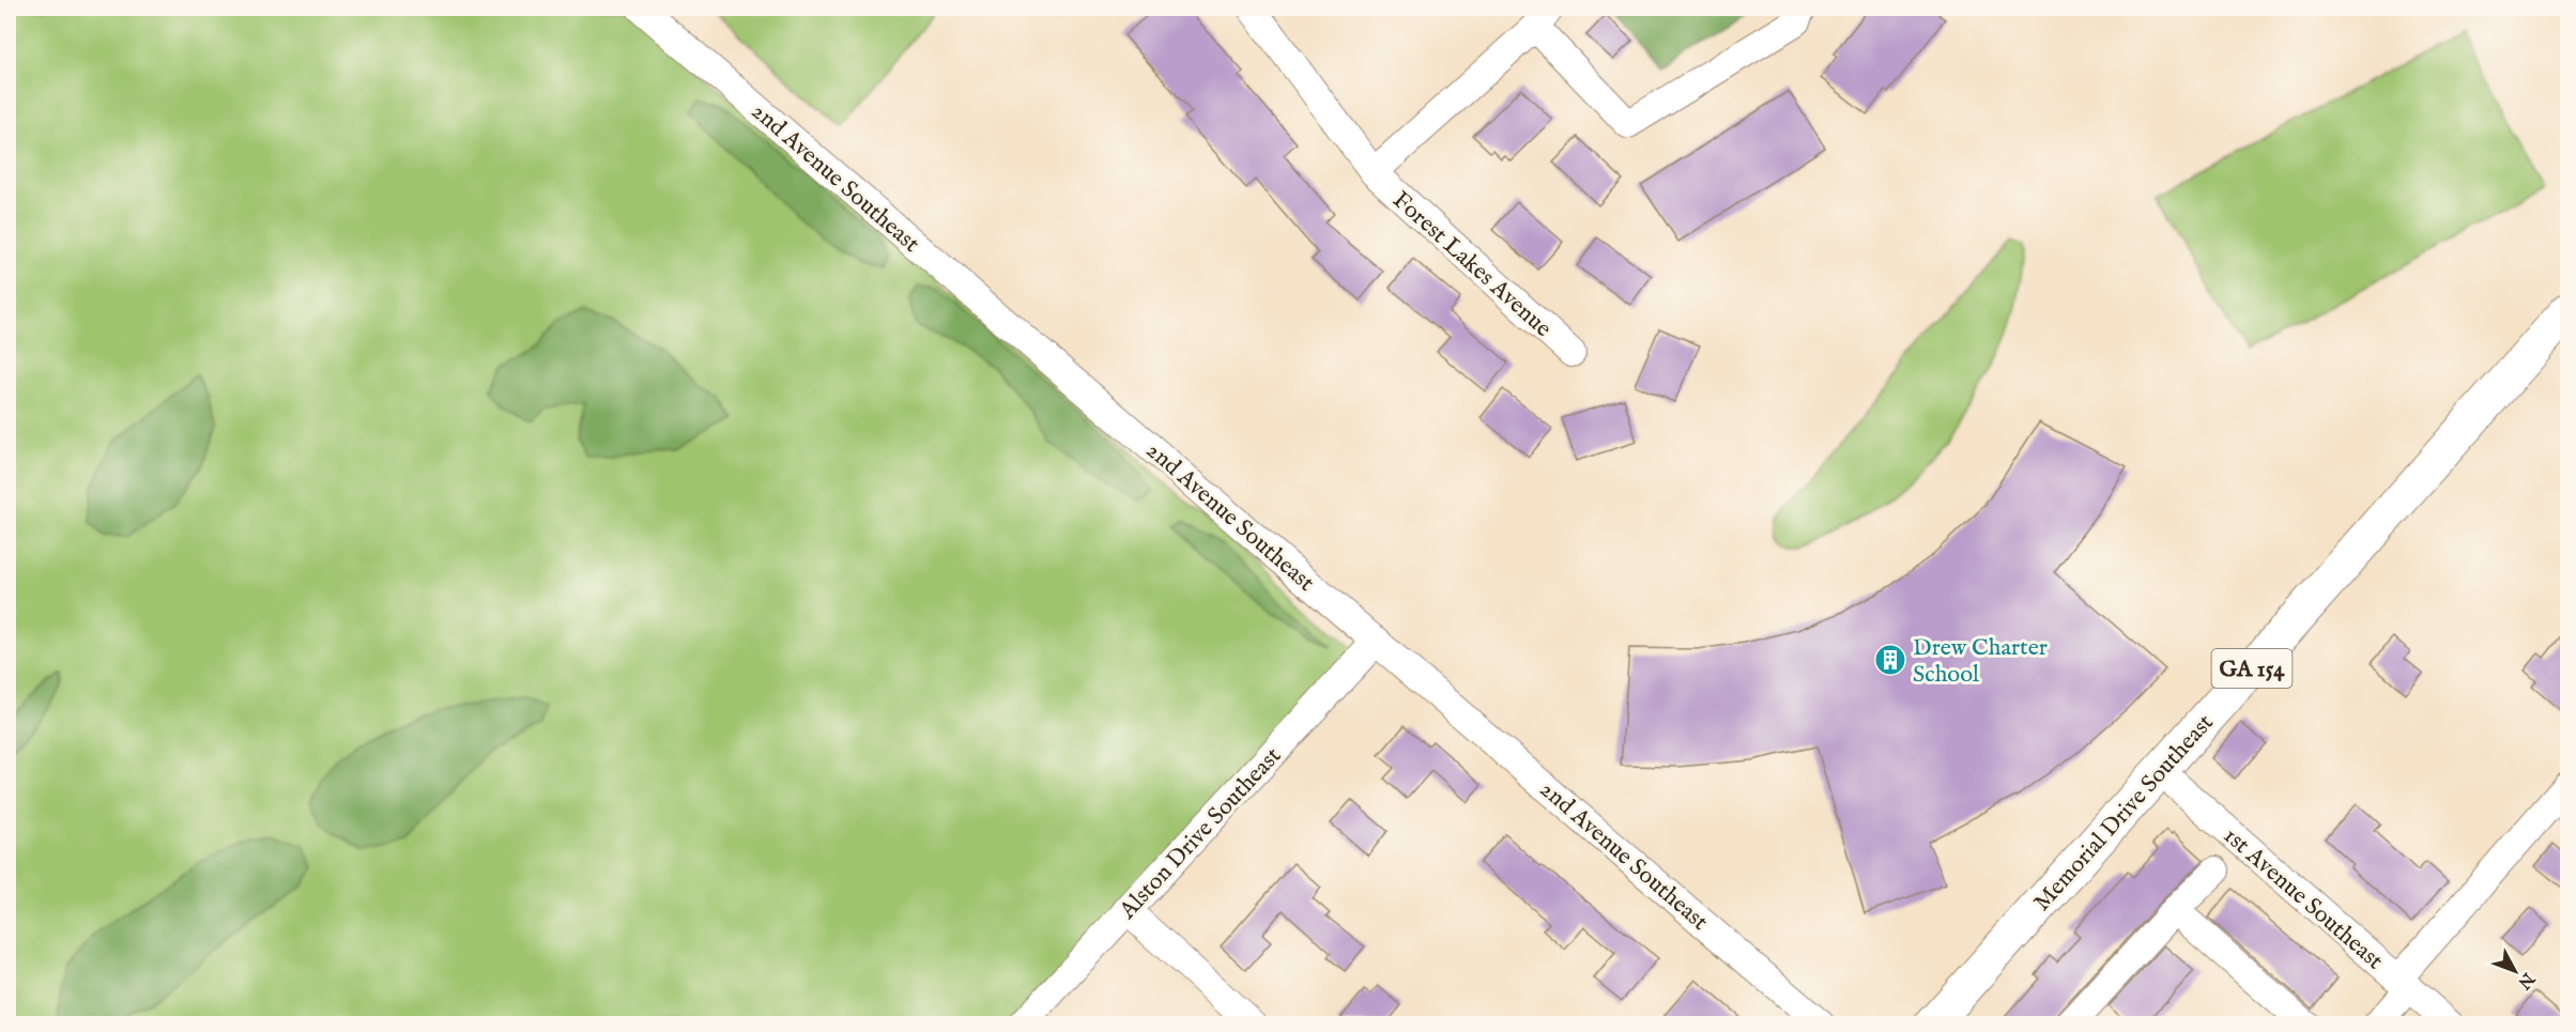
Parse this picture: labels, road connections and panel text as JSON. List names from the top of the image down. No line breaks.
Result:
{"streets":{"main road":["GA 154","Memorial Drive Southeast"],"street":["2nd Avenue Southeast","Forest Lakes Avenue","Alston Drive Southeast","1st Avenue Southeast"]},"crossings":[["2nd Avenue Southeast","Alston Drive Southeast"],["Memorial Drive Southeast","1st Avenue Southeast"]],"places":{"building":["Drew Charter School"]},"north":"bottom right"}
